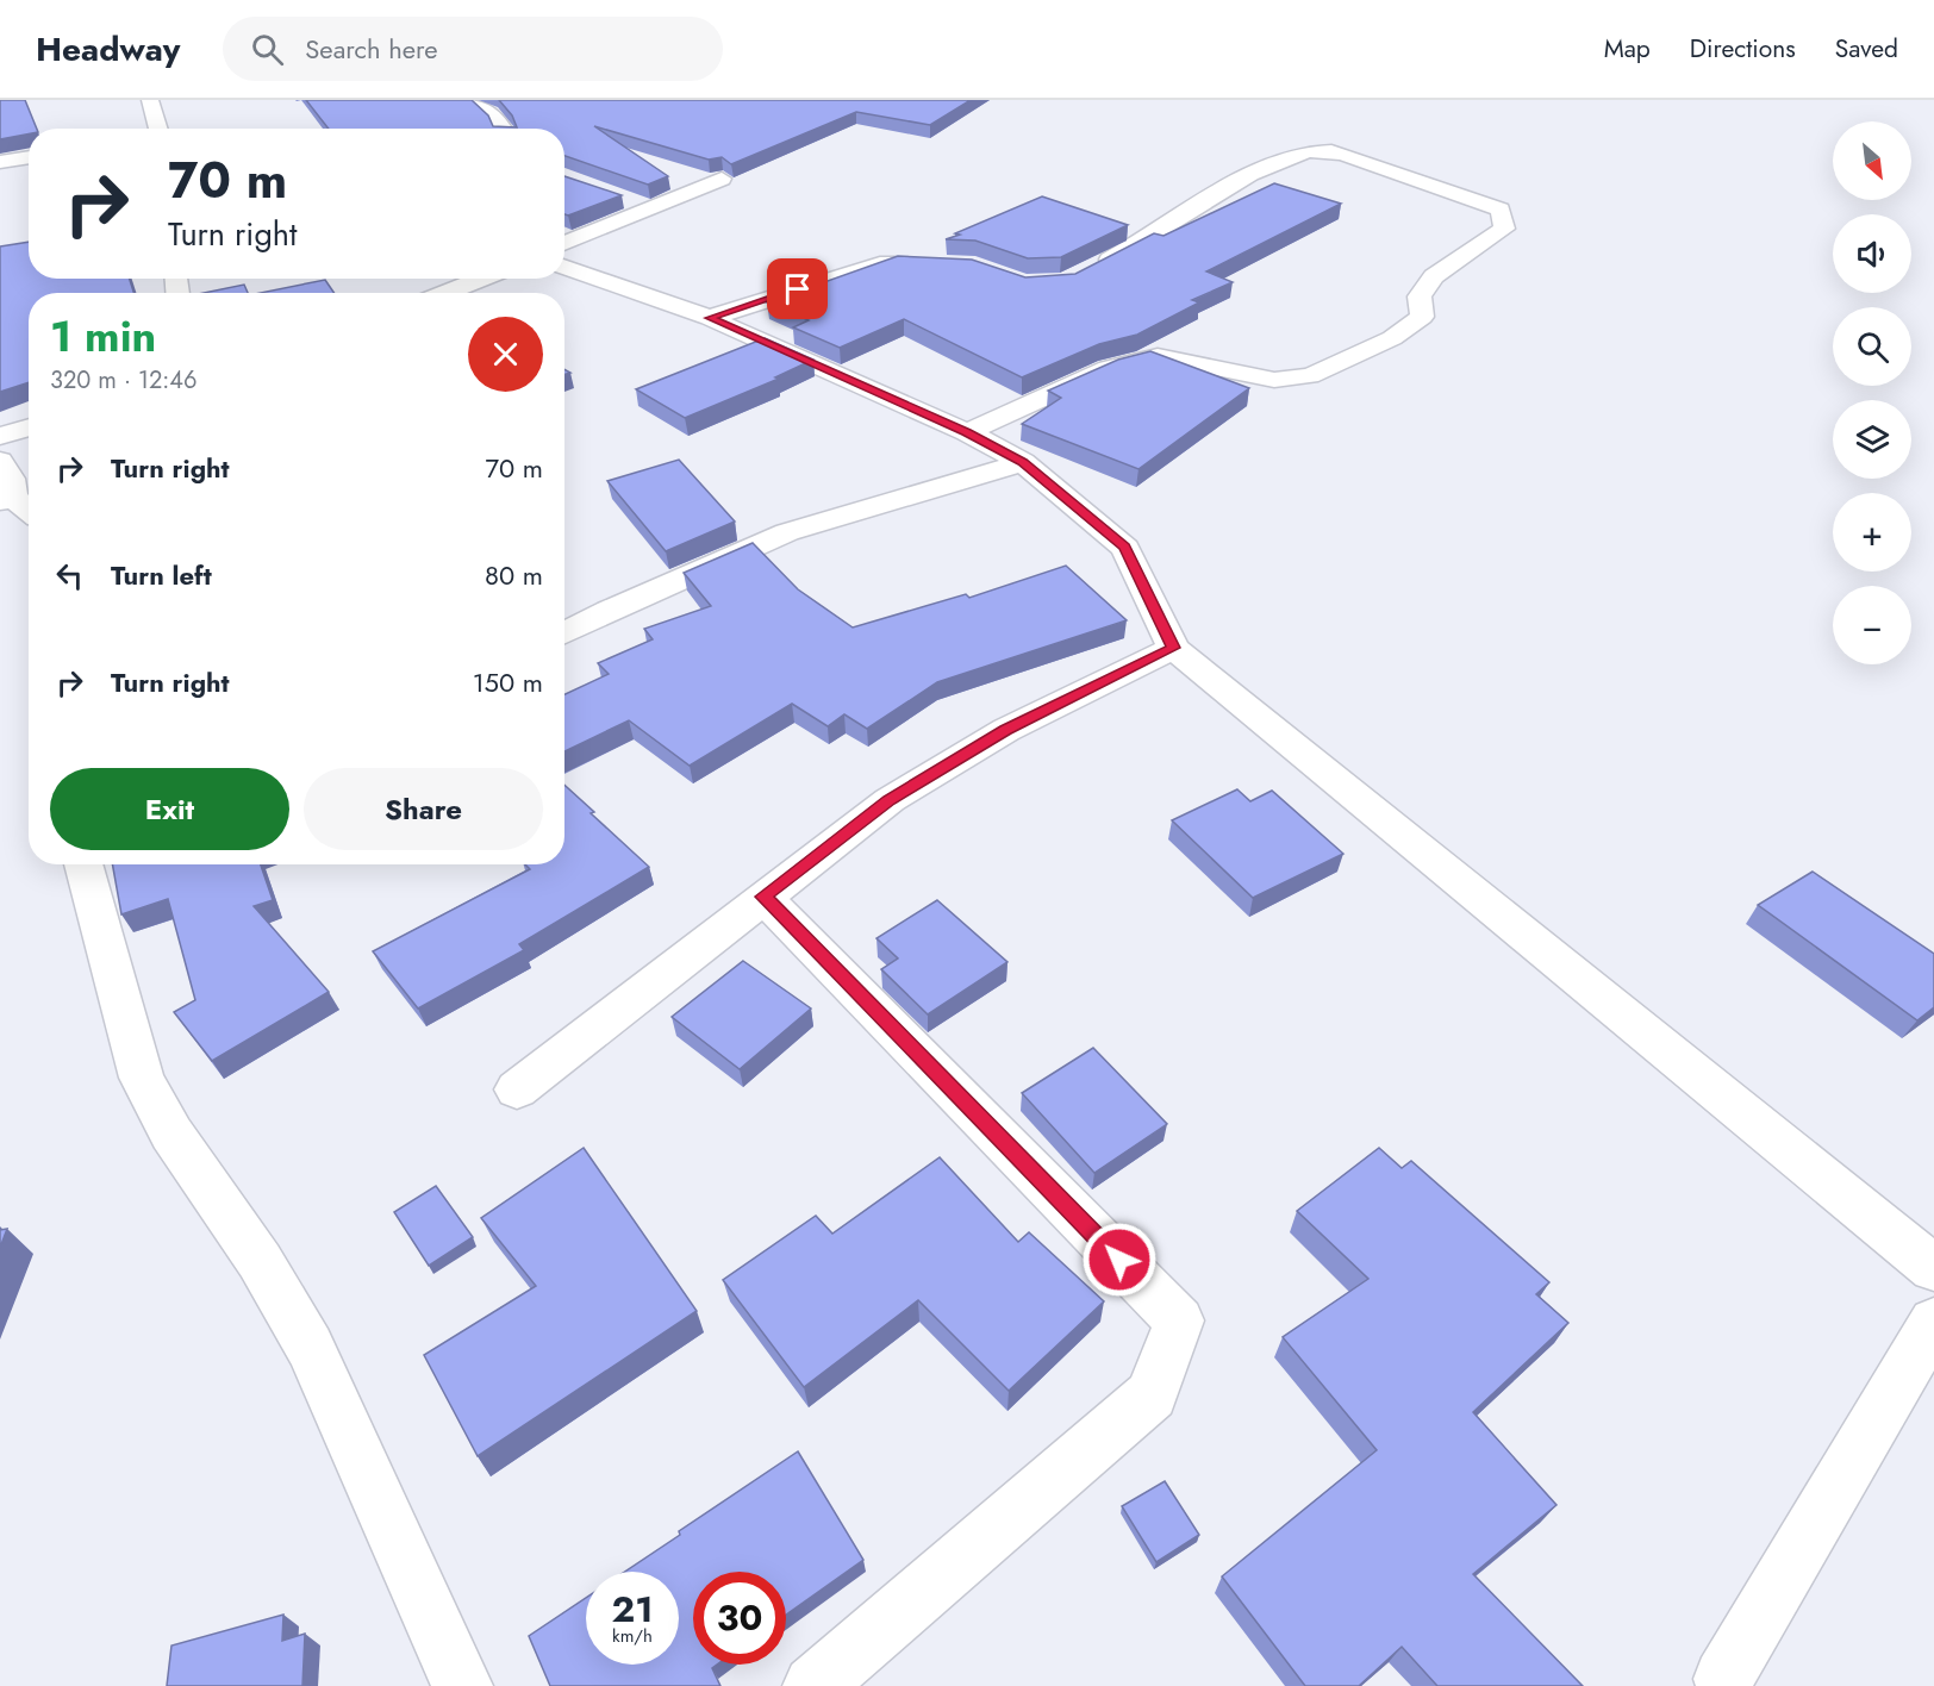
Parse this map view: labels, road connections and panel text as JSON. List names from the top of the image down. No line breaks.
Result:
{"north":"bottom right","page":{"header":"Headway","search":"Search here","nav":["Map","Directions","Saved"],"map_buttons":["+","−"],"turn":["70 m","Turn right"],"heading":["1 min","320 m · 12:46"],"list":[{"name":"Turn right","value":"70 m"},{"name":"Turn left","value":"80 m"},{"name":"Turn right","value":"150 m"}],"buttons":["Exit","Share"],"speed":"21 km/h","limit":"30"}}
